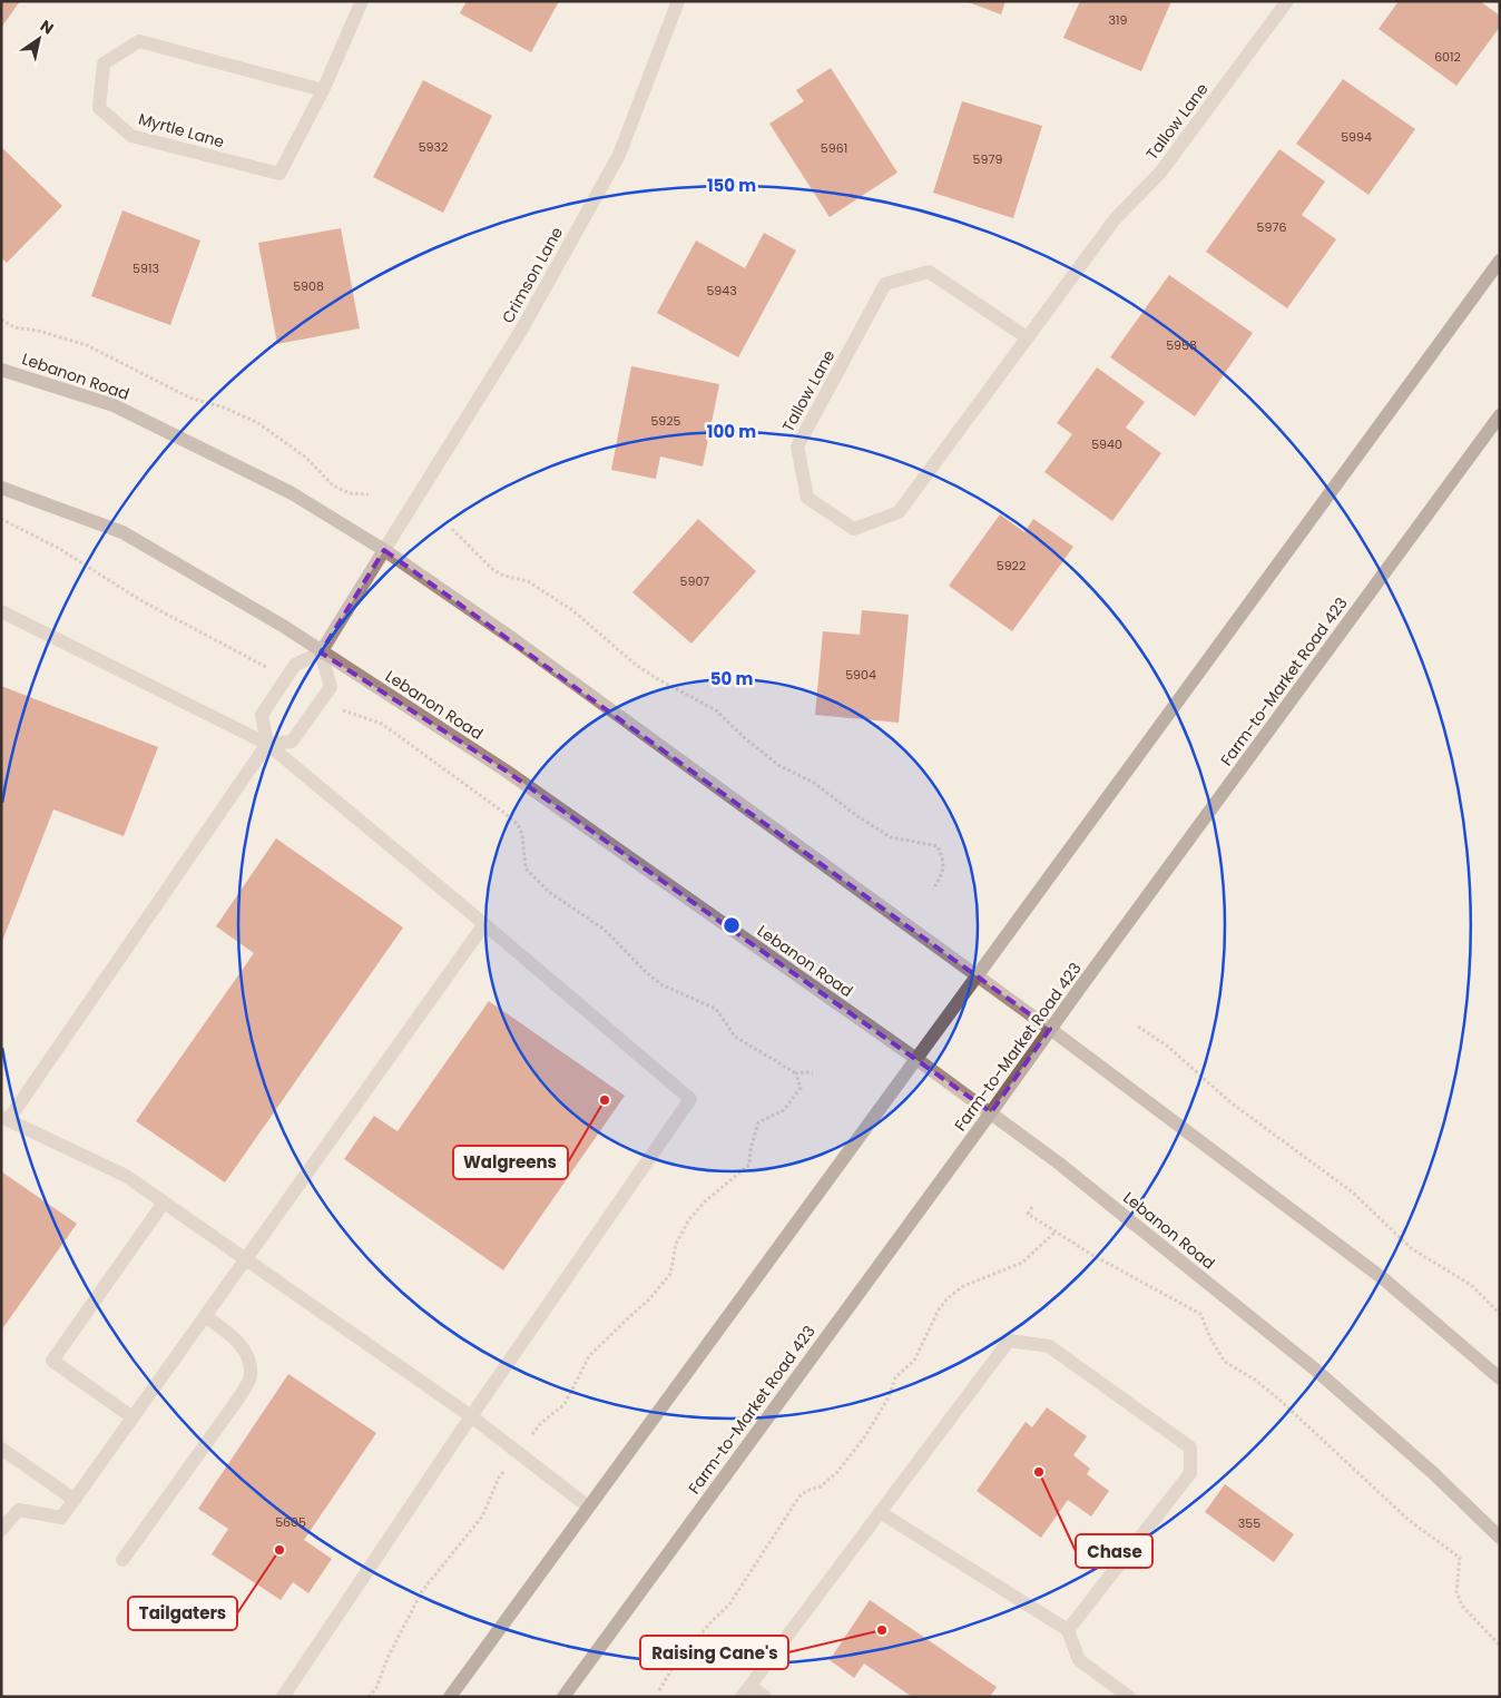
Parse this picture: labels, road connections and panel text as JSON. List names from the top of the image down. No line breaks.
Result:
{"streets":{"main road":["Lebanon Road","Farm-to-Market Road 423"],"street":["Tallow Lane","Myrtle Lane","Crimson Lane"]},"crossings":[["Crimson Lane","Lebanon Road"],["Lebanon Road","Farm-to-Market Road 423"]],"places":["Walgreens","Chase","Tailgaters","Raising Cane's"],"house_numbers":["319","6012","5994","5932","5961","5979","5976","5913","5908","5943","5958","5925","5940","5922","5907","5904","5605","355"],"north":"top right","rings":["150 m","100 m","50 m"]}
